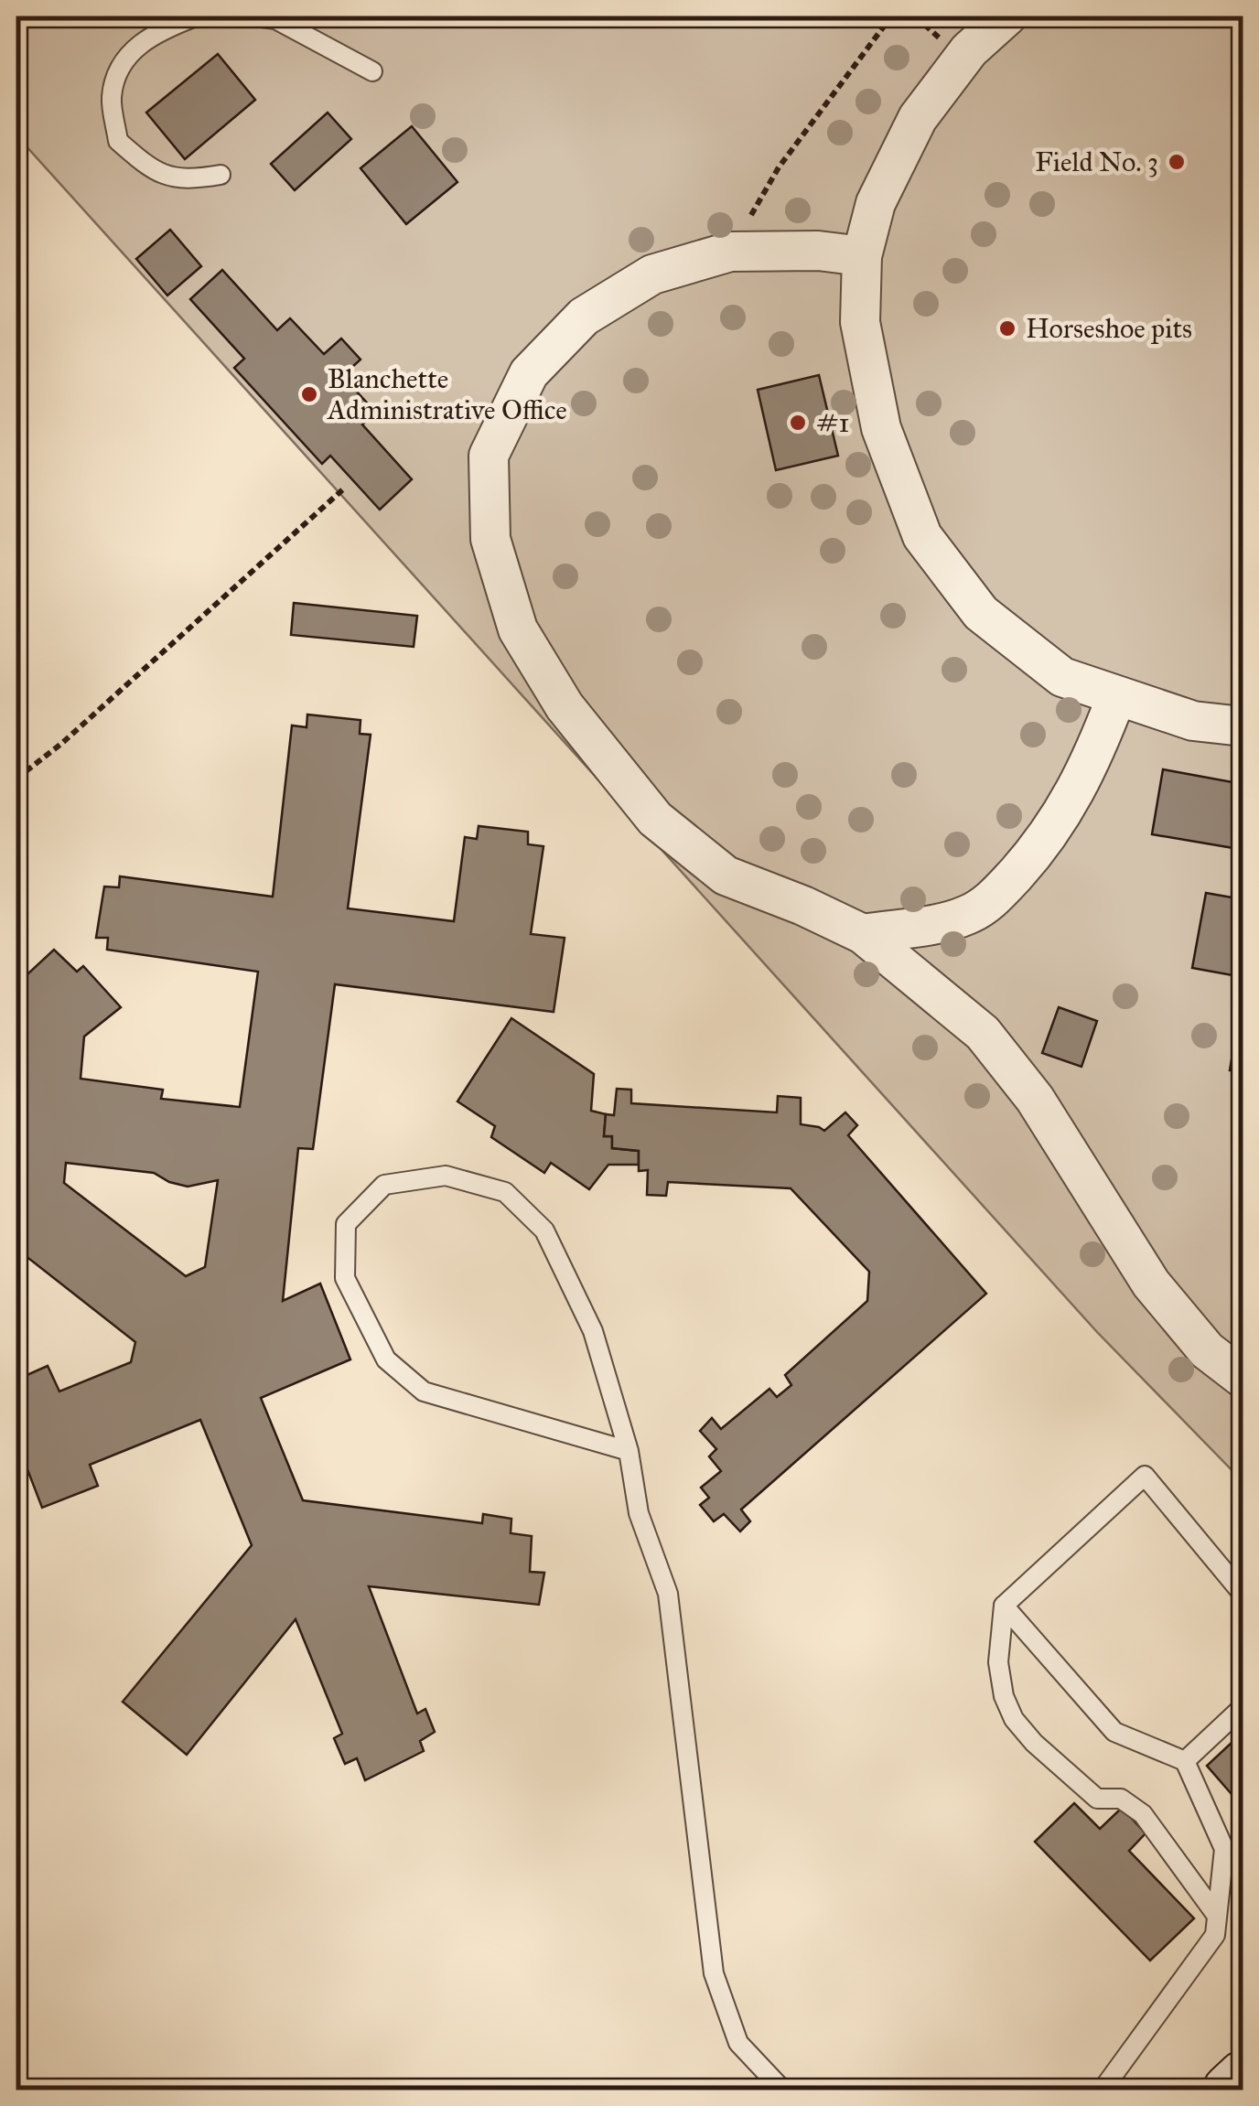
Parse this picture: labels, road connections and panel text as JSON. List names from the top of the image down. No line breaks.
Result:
{"places":["Field No. 3","Horseshoe pits","Blanchette Administrative Office","#1"]}
